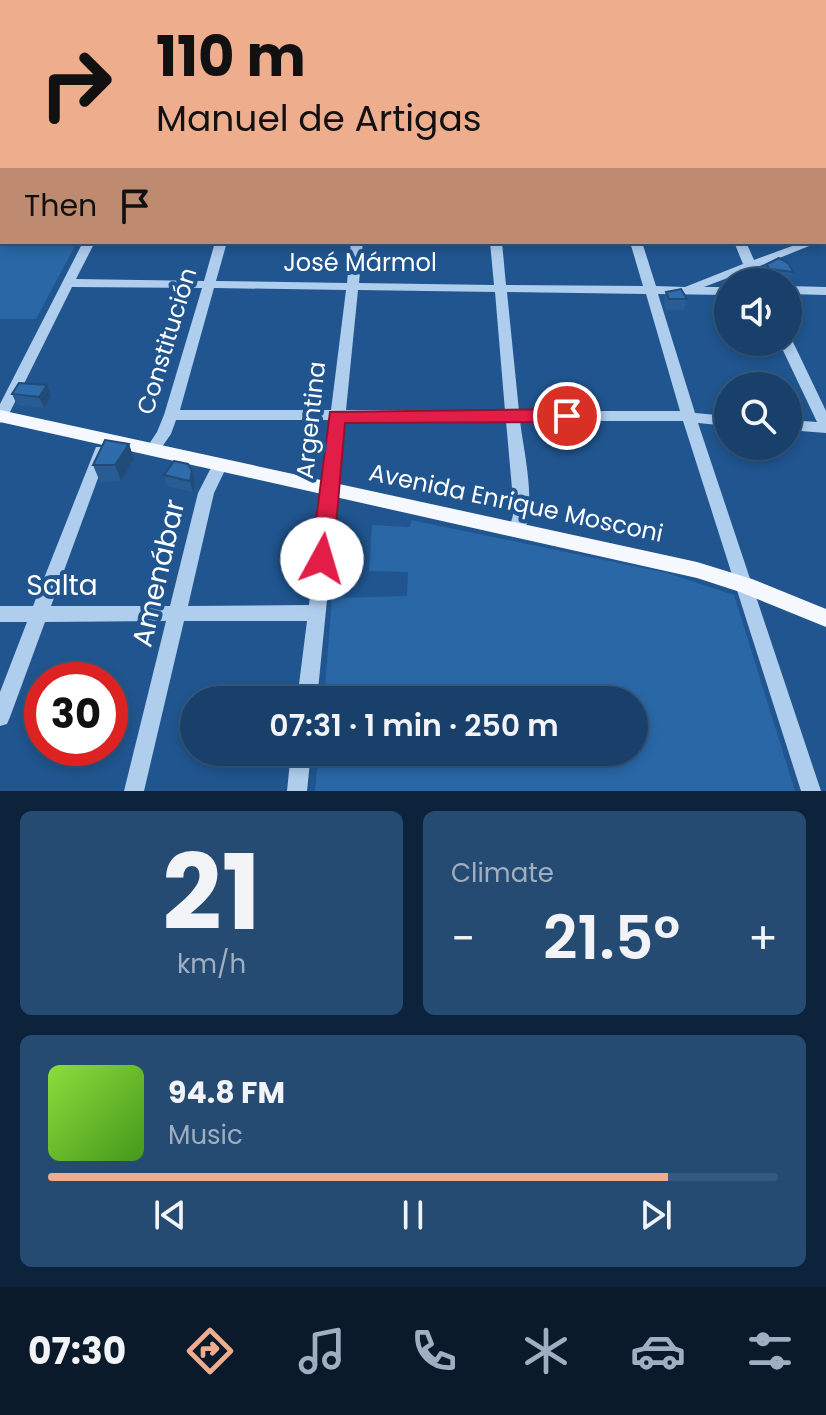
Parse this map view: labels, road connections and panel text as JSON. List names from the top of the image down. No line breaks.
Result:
{"streets":{"main road":["Avenida Enrique Mosconi"],"street":["José Mármol","Constitución","Argentina","Amenábar","Salta"]},"crossings":[["José Mármol","Constitución"],["José Mármol","Argentina"],["Constitución","Avenida Enrique Mosconi"],["Argentina","Avenida Enrique Mosconi"],["Argentina","Salta"],["Avenida Enrique Mosconi","Amenábar"],["Amenábar","Salta"]],"page":{"turn":["110 m","Manuel de Artigas"],"then":"Then","limit":"30","trip":"07:31 · 1 min · 250 m","tile":[["21","km/h"],"Climate"],"heat":["−","21.5°","+"],"song":["94.8 FM","Music"],"tabs":"07:30"}}
